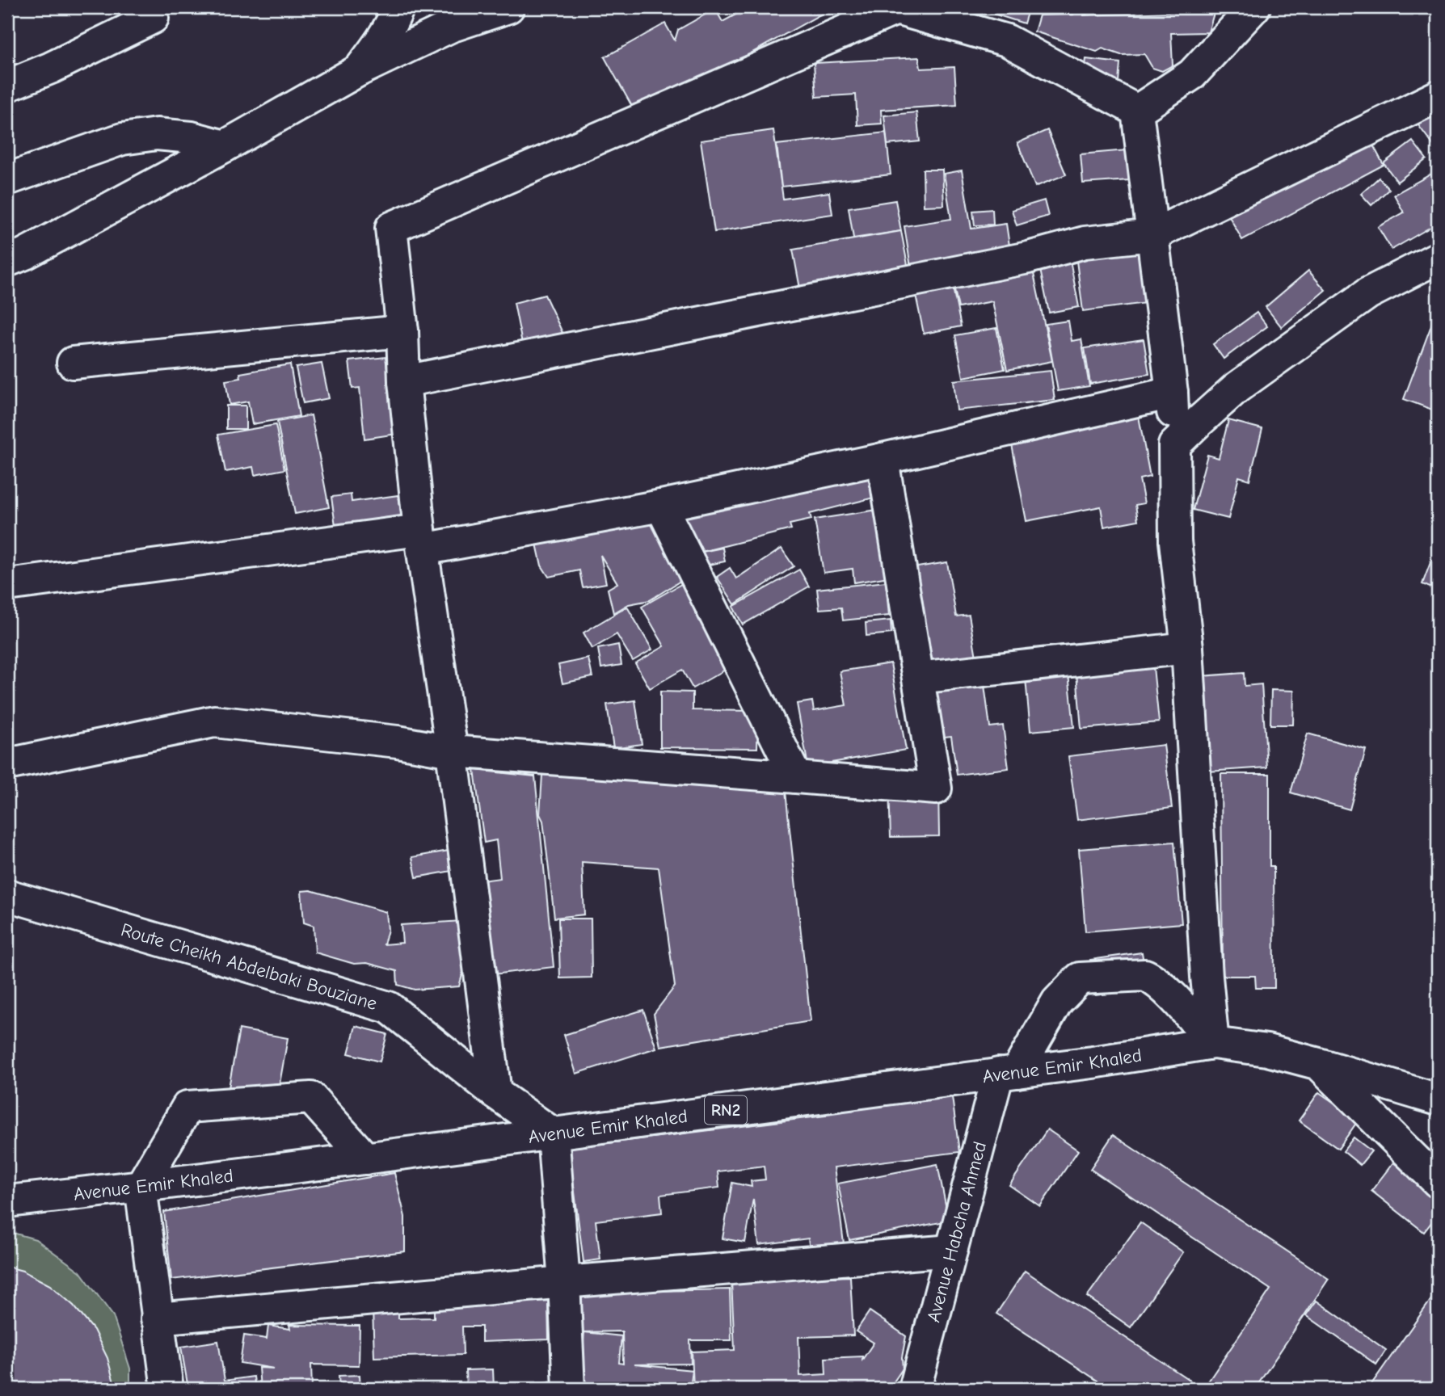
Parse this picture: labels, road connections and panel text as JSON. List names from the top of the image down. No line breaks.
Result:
{"streets":{"street":["Route Cheikh Abdelbaki Bouziane","Avenue Emir Khaled","RN2","Avenue Habcha Ahmed"]},"crossings":[["Route Cheikh Abdelbaki Bouziane","Avenue Emir Khaled"],["Avenue Emir Khaled","Avenue Habcha Ahmed"]]}
